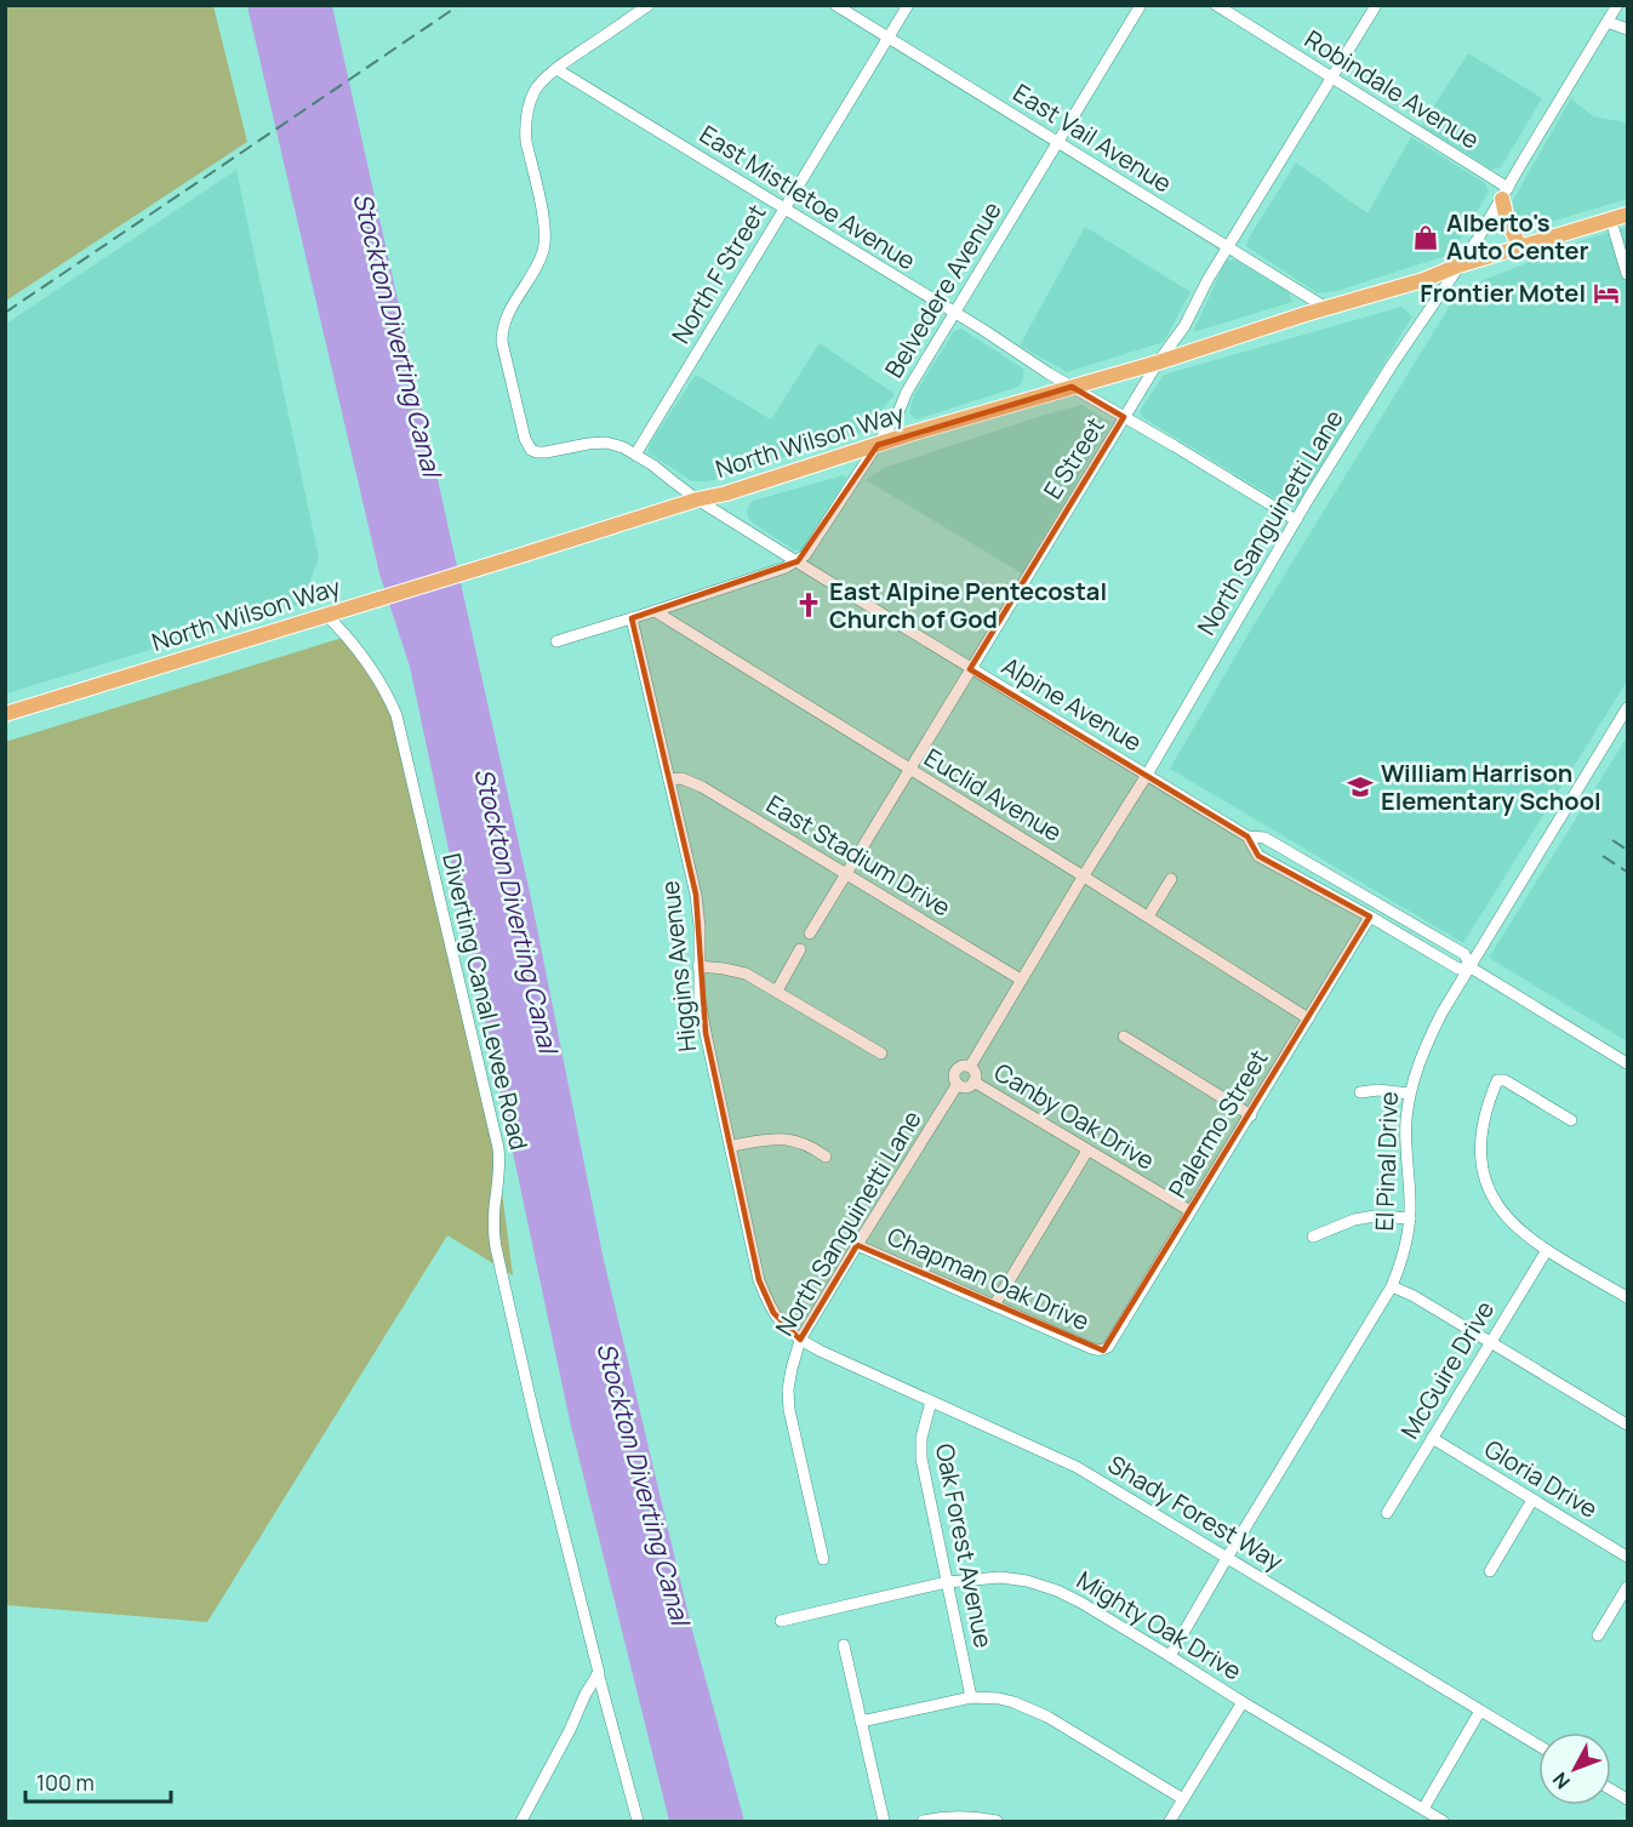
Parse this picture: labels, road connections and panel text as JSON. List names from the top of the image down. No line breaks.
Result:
{"streets":{"main road":["North Wilson Way"],"street":["Robindale Avenue","East Vail Avenue","East Mistletoe Avenue","North F Street","Belvedere Avenue","E Street","North Sanguinetti Lane","Alpine Avenue","Euclid Avenue","East Stadium Drive","Higgins Avenue","Diverting Canal Levee Road","Canby Oak Drive","Palermo Street","El Pinal Drive","Chapman Oak Drive","McGuire Drive","Gloria Drive","Shady Forest Way","Oak Forest Avenue","Mighty Oak Drive"]},"crossings":[["Robindale Avenue","E Street"],["Robindale Avenue","North Sanguinetti Lane"],["East Vail Avenue","North F Street"],["East Vail Avenue","Belvedere Avenue"],["East Vail Avenue","North Wilson Way"],["East Vail Avenue","E Street"],["East Mistletoe Avenue","North F Street"],["East Mistletoe Avenue","Belvedere Avenue"],["East Mistletoe Avenue","North Wilson Way"],["East Mistletoe Avenue","E Street"],["East Mistletoe Avenue","North Sanguinetti Lane"],["East Mistletoe Avenue","Alpine Avenue"],["North F Street","Alpine Avenue"],["Belvedere Avenue","North Wilson Way"],["Belvedere Avenue","Alpine Avenue"],["Belvedere Avenue","Euclid Avenue"],["Belvedere Avenue","Higgins Avenue"],["North Wilson Way","E Street"],["North Wilson Way","North Sanguinetti Lane"],["North Wilson Way","Alpine Avenue"],["North Wilson Way","Diverting Canal Levee Road"],["E Street","Alpine Avenue"],["E Street","Euclid Avenue"],["E Street","East Stadium Drive"],["North Sanguinetti Lane","Alpine Avenue"],["North Sanguinetti Lane","Euclid Avenue"],["North Sanguinetti Lane","East Stadium Drive"],["North Sanguinetti Lane","Higgins Avenue"],["North Sanguinetti Lane","Canby Oak Drive"],["North Sanguinetti Lane","Chapman Oak Drive"],["North Sanguinetti Lane","Shady Forest Way"],["Alpine Avenue","Palermo Street"],["Alpine Avenue","El Pinal Drive"],["Euclid Avenue","Palermo Street"],["East Stadium Drive","Higgins Avenue"],["Higgins Avenue","Shady Forest Way"],["Canby Oak Drive","Palermo Street"],["Palermo Street","Chapman Oak Drive"],["El Pinal Drive","Shady Forest Way"],["El Pinal Drive","Mighty Oak Drive"],["McGuire Drive","Gloria Drive"],["Shady Forest Way","Oak Forest Avenue"],["Oak Forest Avenue","Mighty Oak Drive"]],"water":["Stockton Diverting Canal"],"places":{"shop":["Alberto's Auto Center"],"hotel":["Frontier Motel"],"church":["East Alpine Pentecostal Church of God"],"school or university":["William Harrison Elementary School"]},"scale_bar":"100 m","north":"bottom left"}
